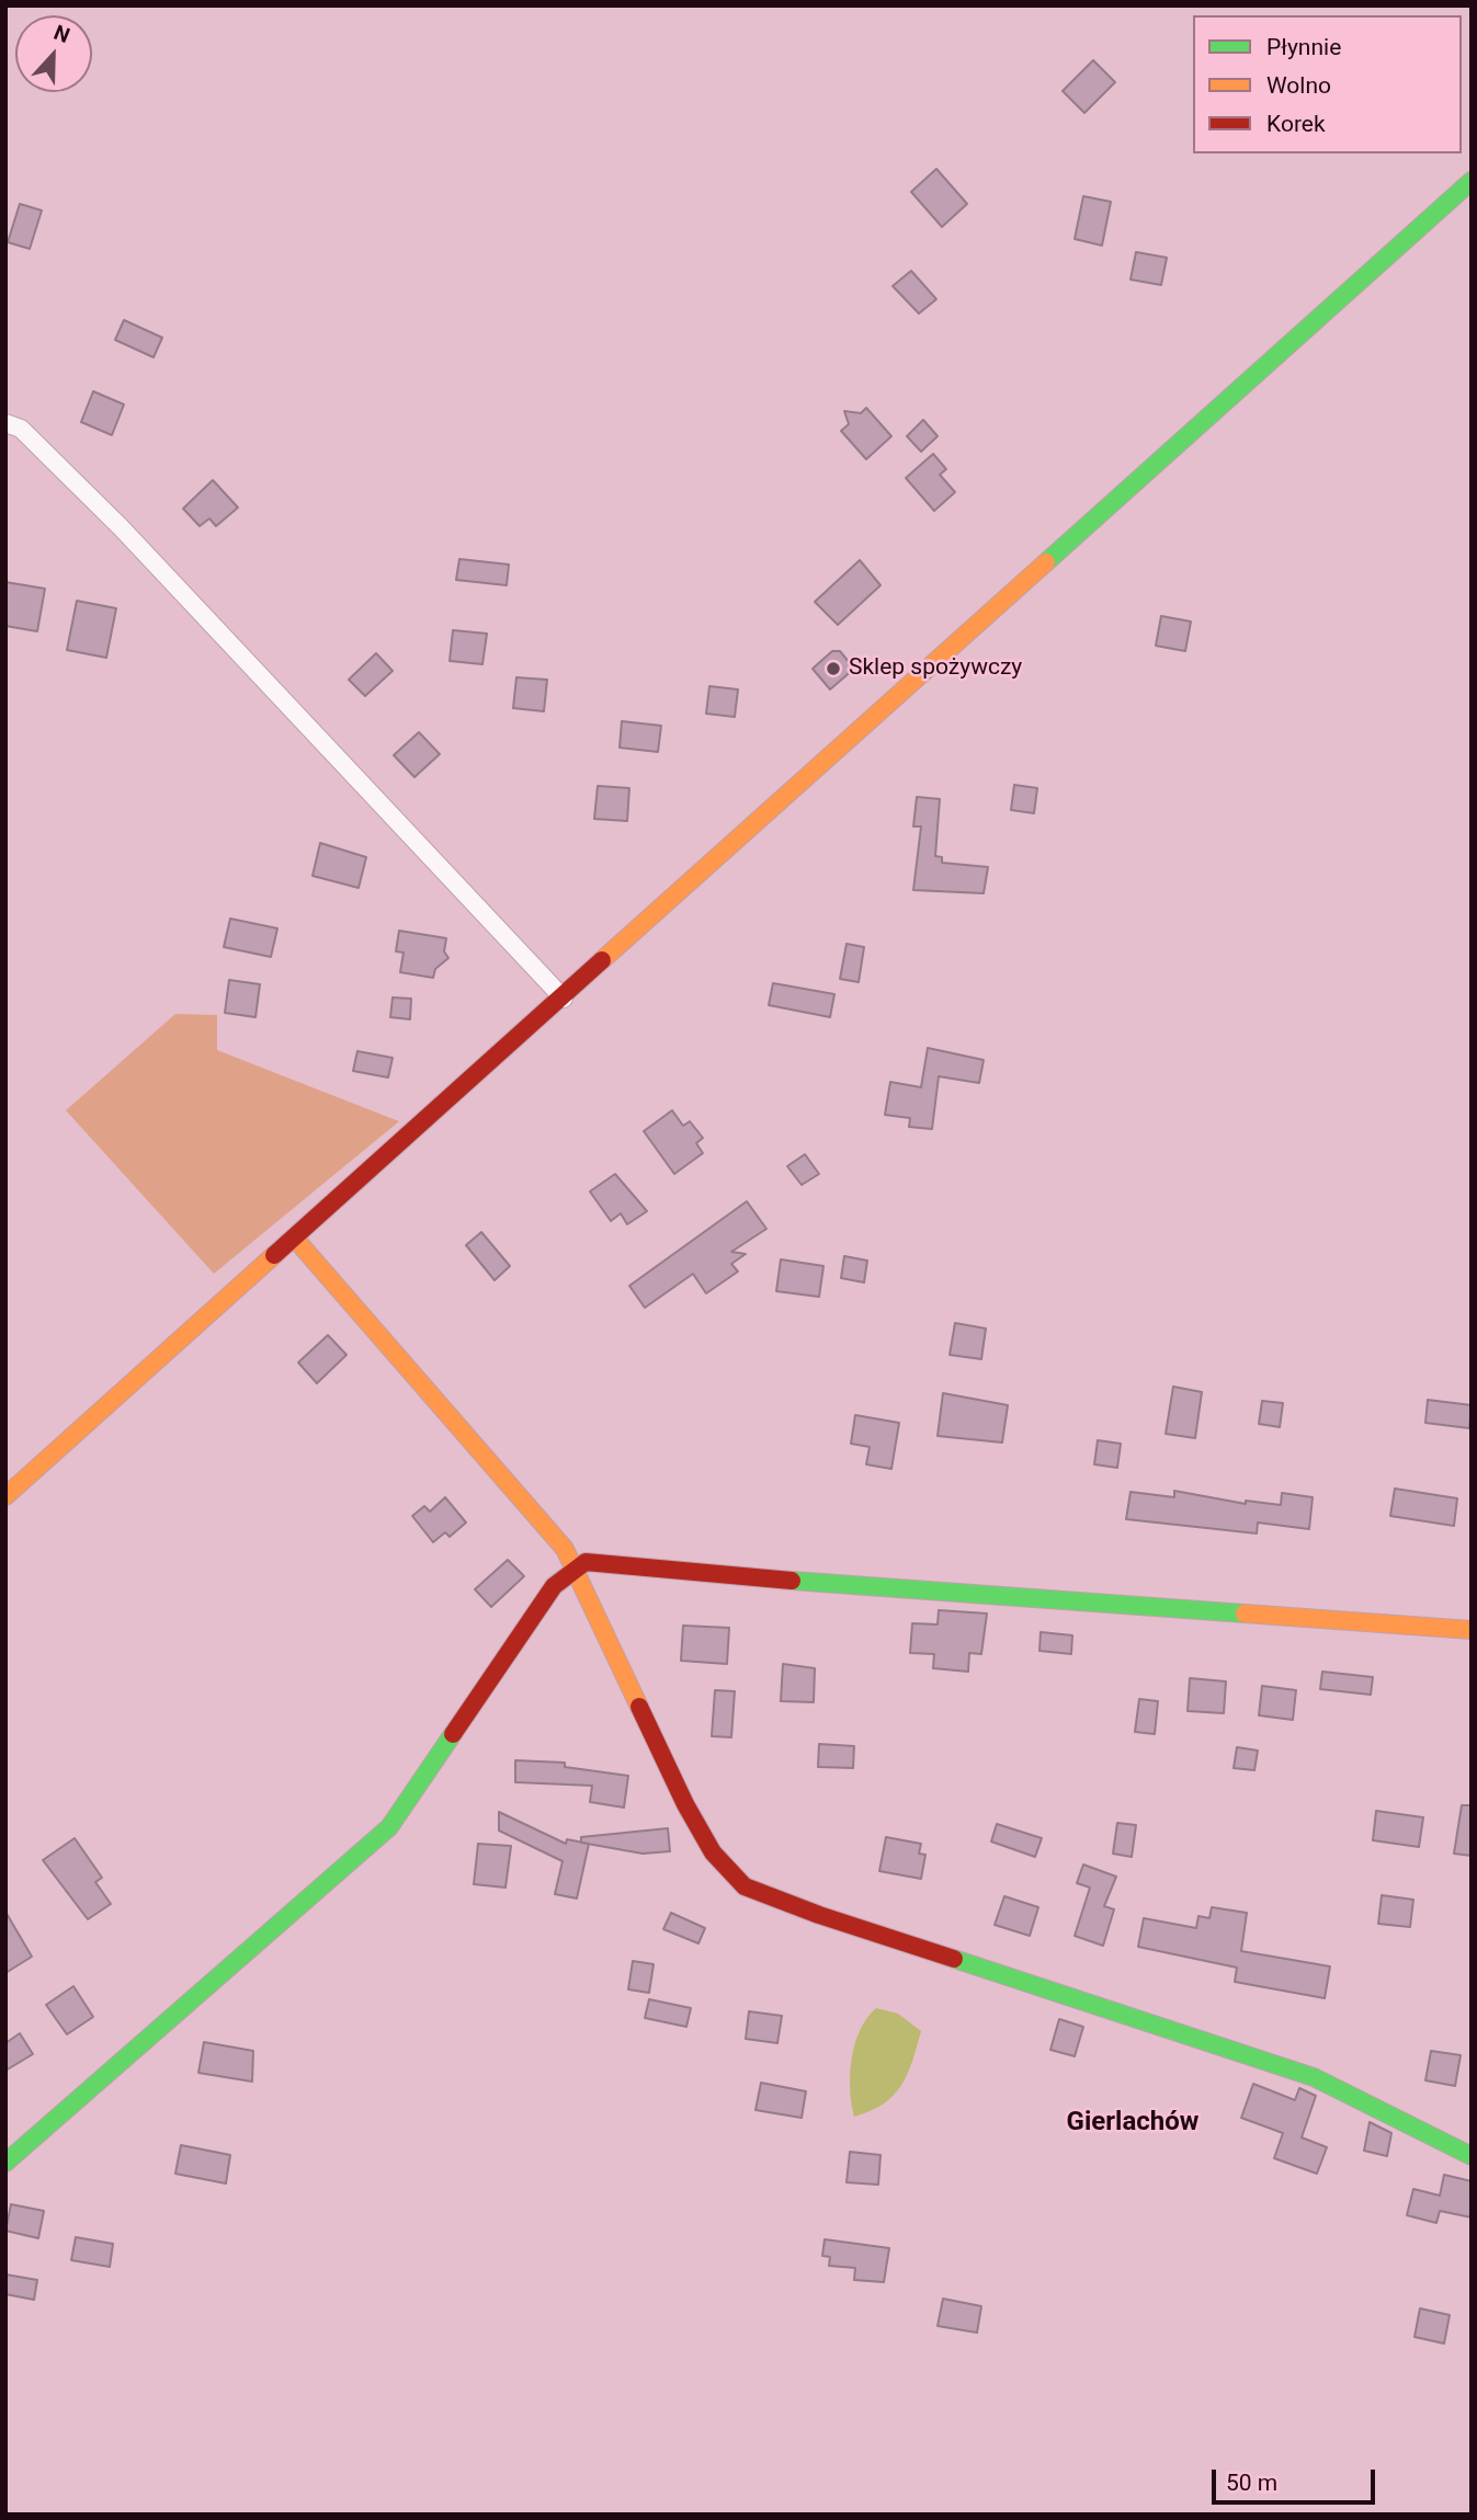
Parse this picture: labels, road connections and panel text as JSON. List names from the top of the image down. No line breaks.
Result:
{"districts":["Gierlachów"],"places":["Sklep spożywczy"],"legend":["Płynnie","Wolno","Korek"],"scale_bar":"50 m","north":"top"}
